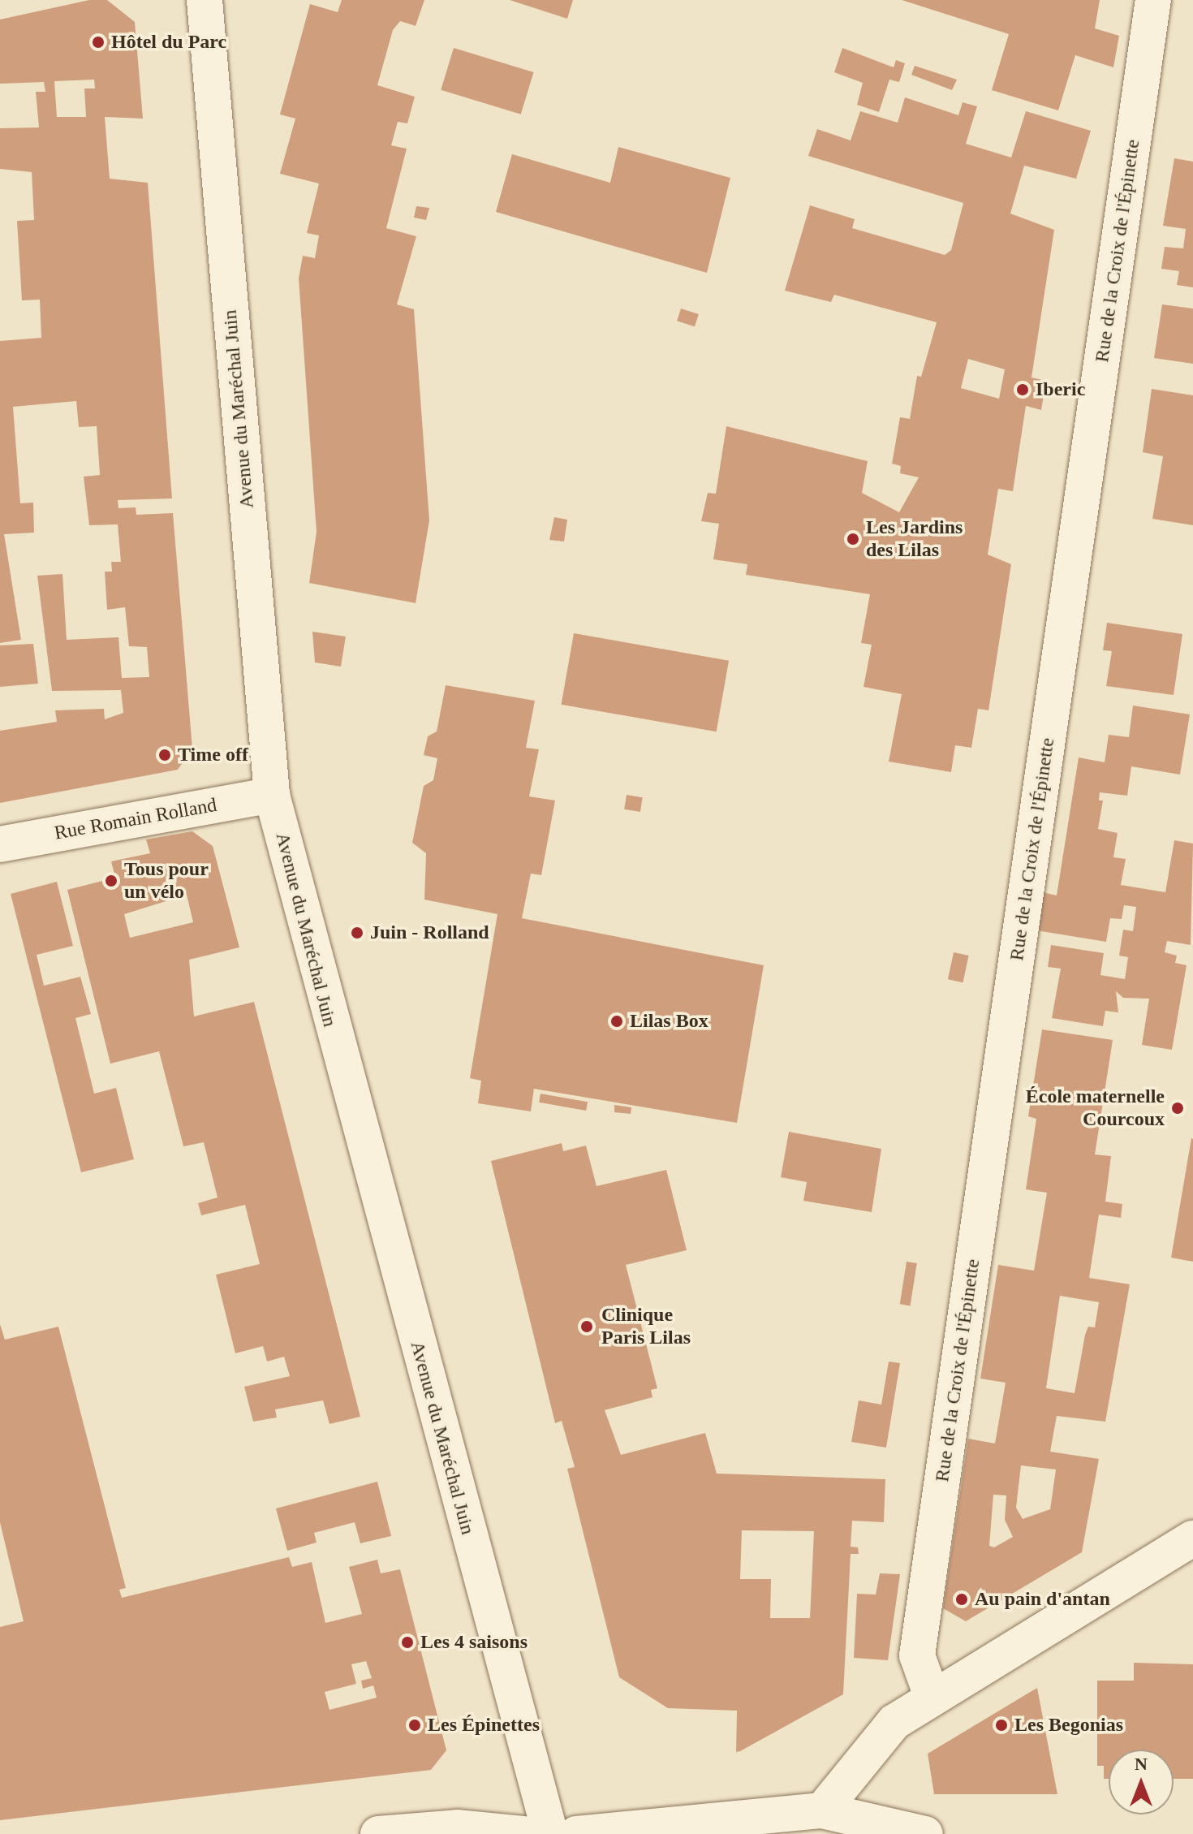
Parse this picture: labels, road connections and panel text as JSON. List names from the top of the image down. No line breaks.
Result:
{"streets":{"street":["Rue de la Croix de l'Épinette","Avenue du Maréchal Juin","Rue Romain Rolland"]},"crossings":[["Avenue du Maréchal Juin","Rue Romain Rolland"]],"places":["Hôtel du Parc","Iberic","Les Jardins des Lilas","Time off","Tous pour un vélo","Juin - Rolland","Lilas Box","École maternelle Courcoux","Clinique Paris Lilas","Au pain d'antan","Les 4 saisons","Les Épinettes","Les Begonias"],"north":"top"}
